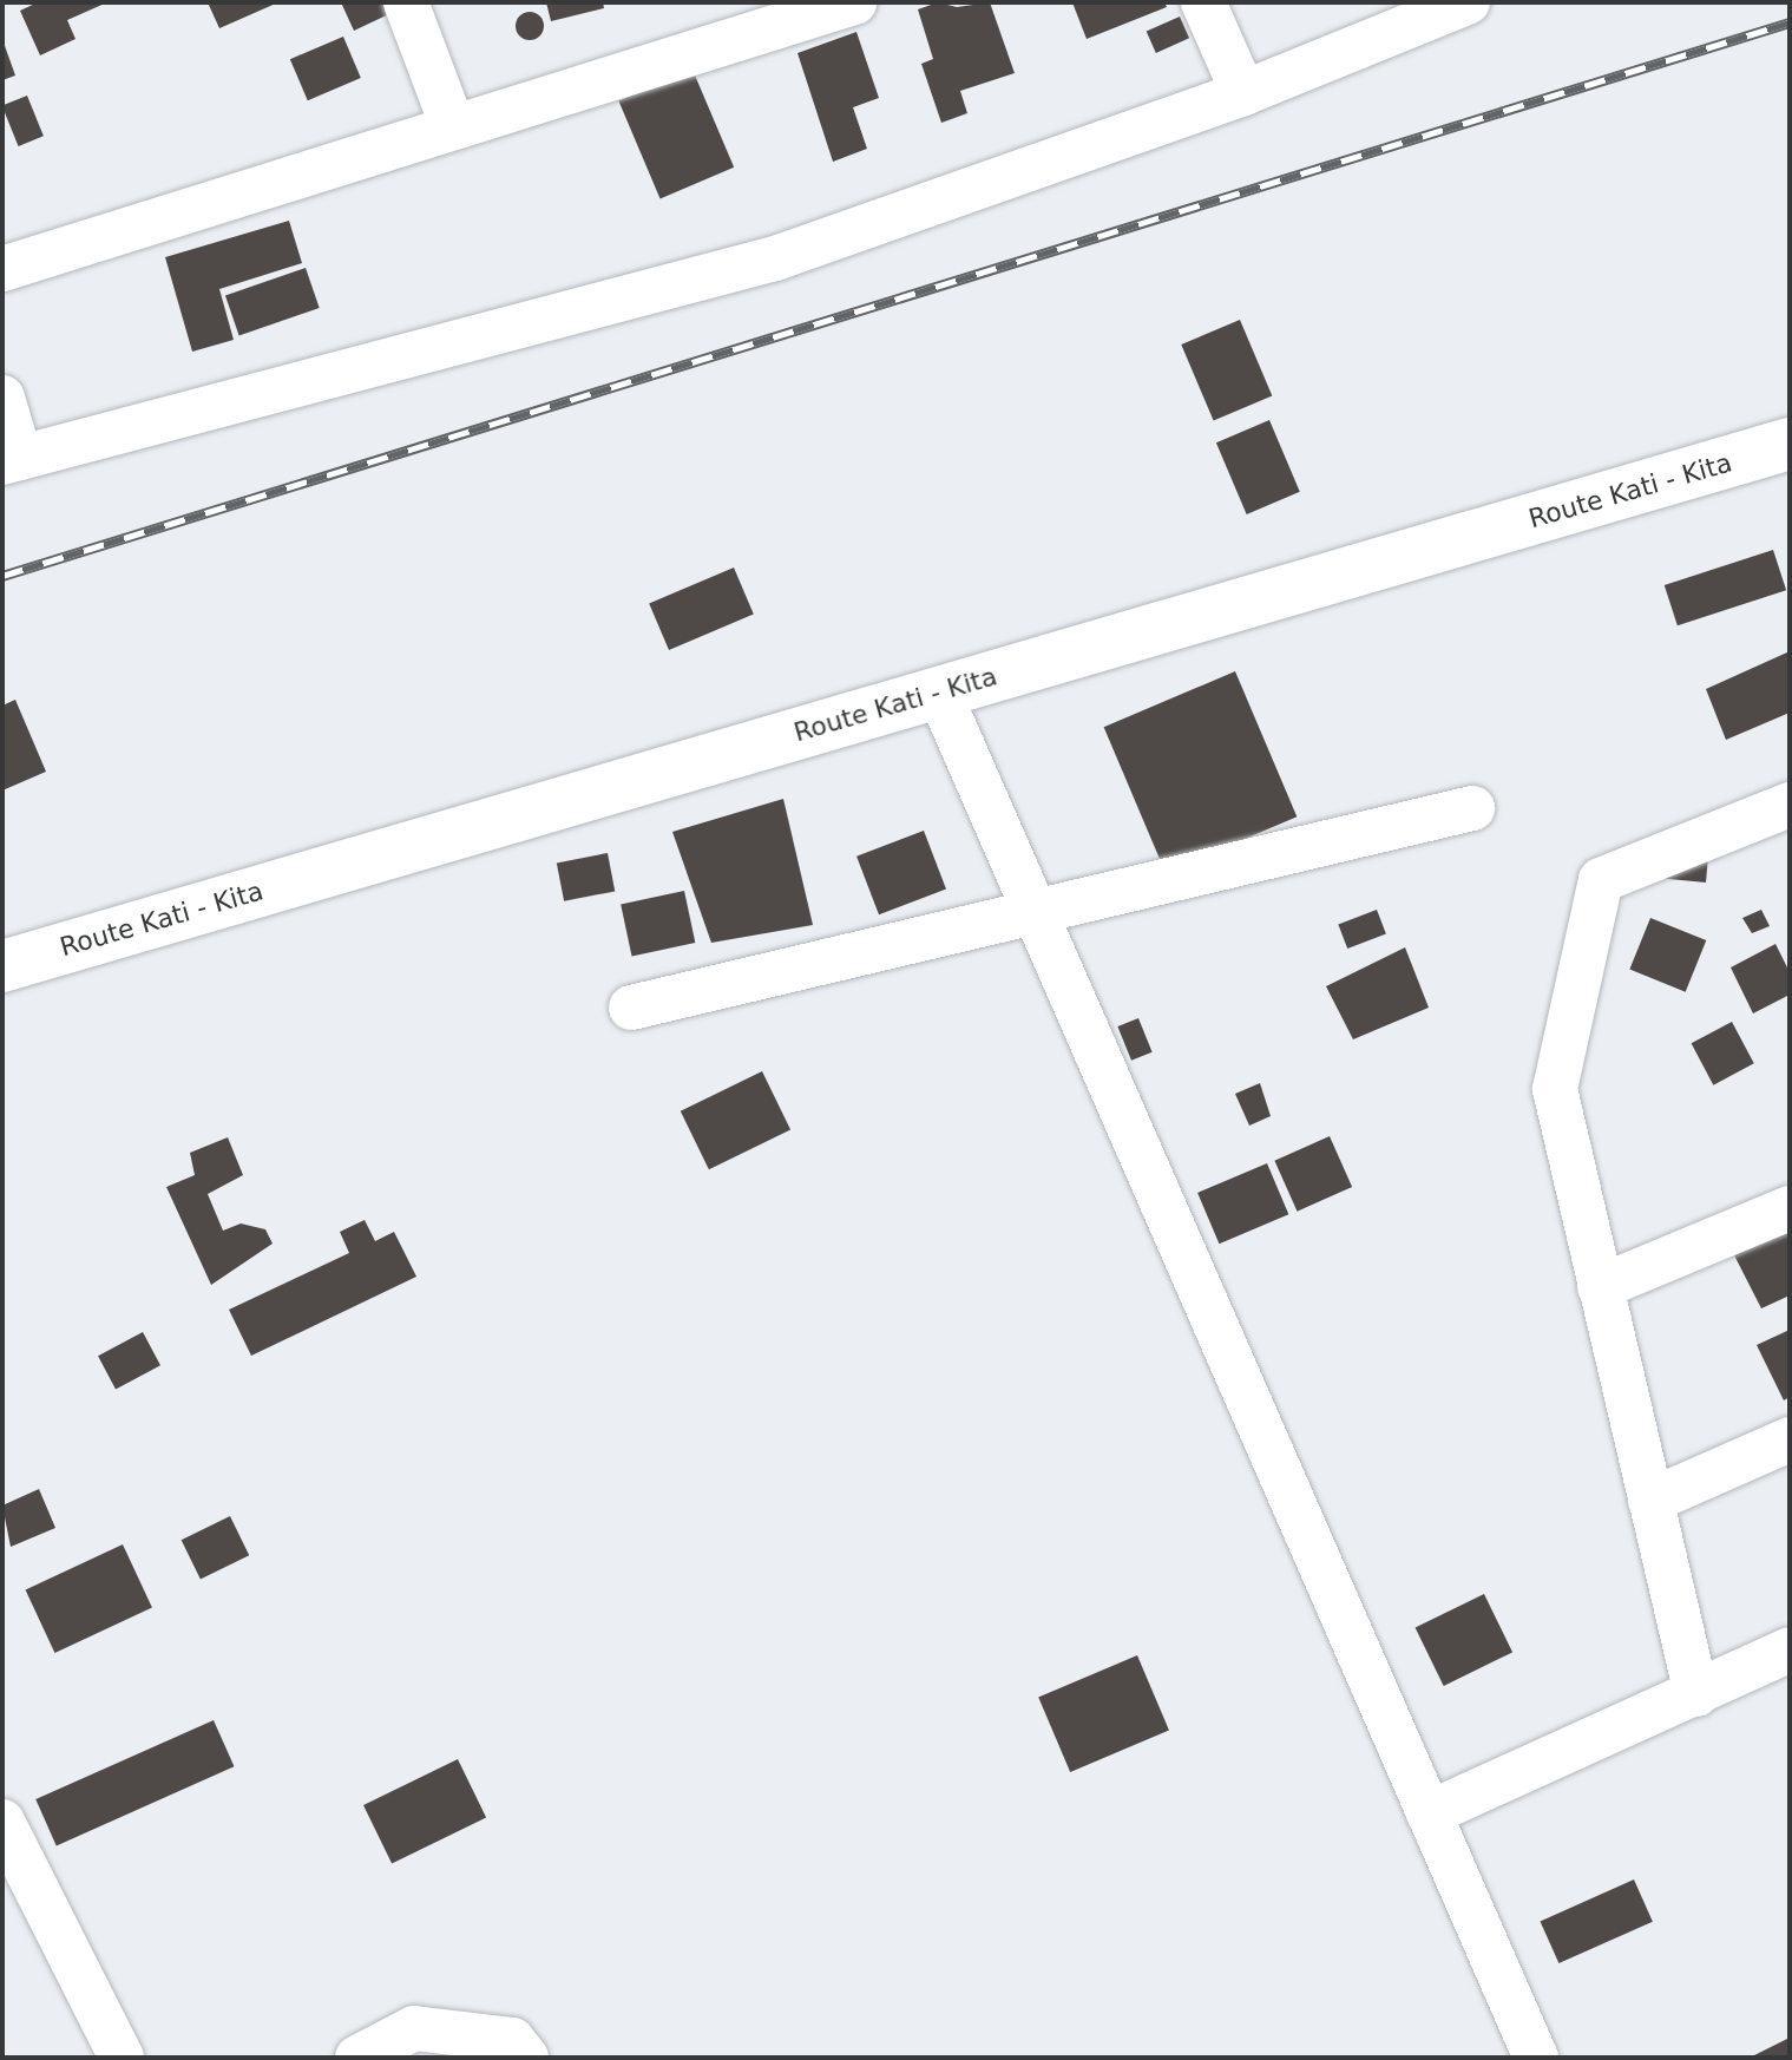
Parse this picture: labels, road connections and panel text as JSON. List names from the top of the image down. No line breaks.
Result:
{"streets":{"main road":["Route Kati - Kita"]}}
